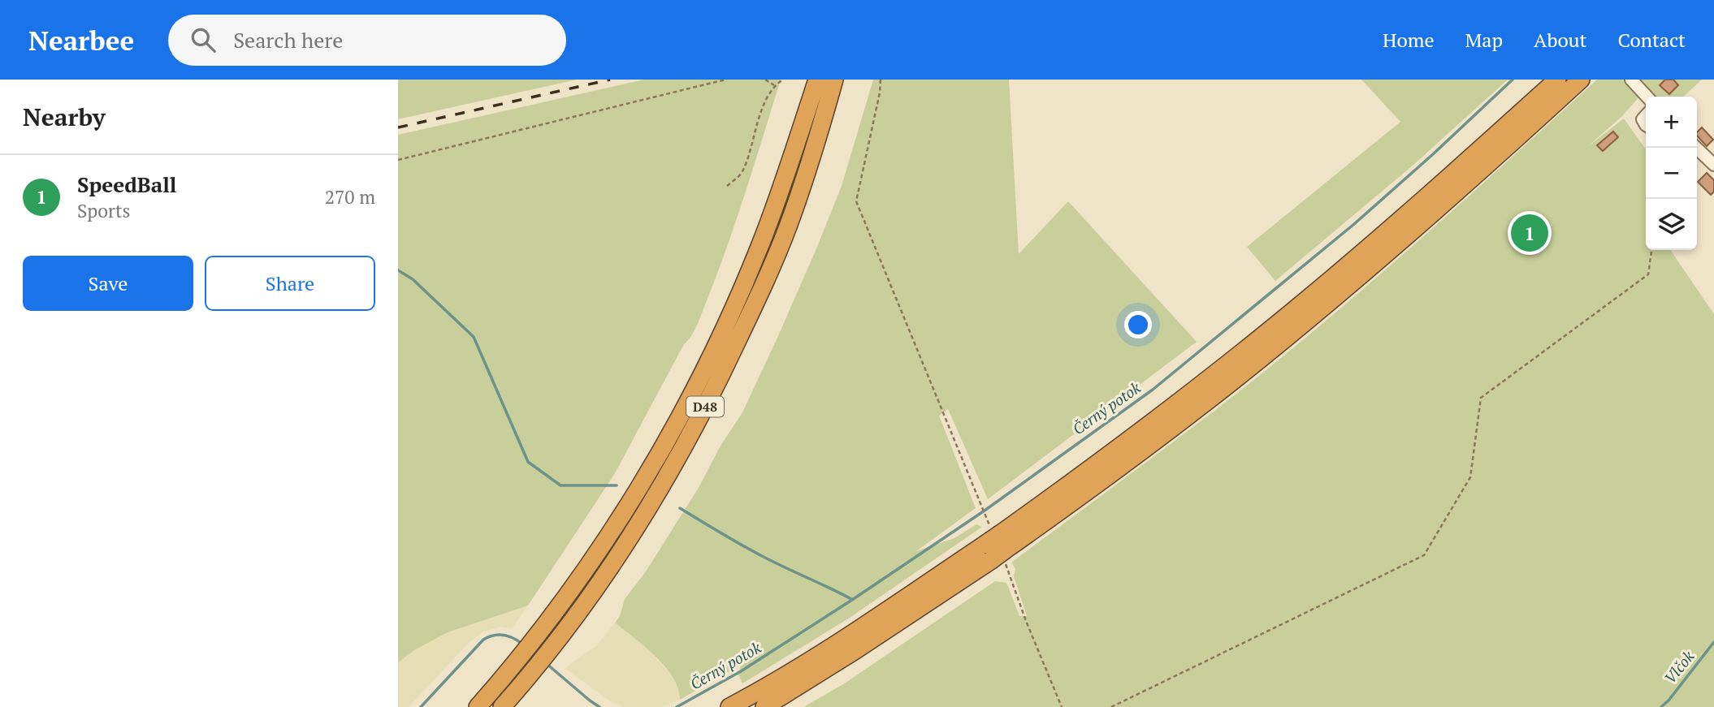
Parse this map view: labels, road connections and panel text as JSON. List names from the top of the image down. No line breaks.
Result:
{"streets":{"highway":["D48"]},"water":["Černý potok","Vlčok"],"page":{"header":"Nearbee","search":"Search here","nav":["Home","Map","About","Contact"],"heading":"Nearby","map_buttons":["+","−"],"list":[{"mark":"1","name":"SpeedBall","note":"Sports","value":"270 m"}],"pins":"1","buttons":["Save","Share"]}}
